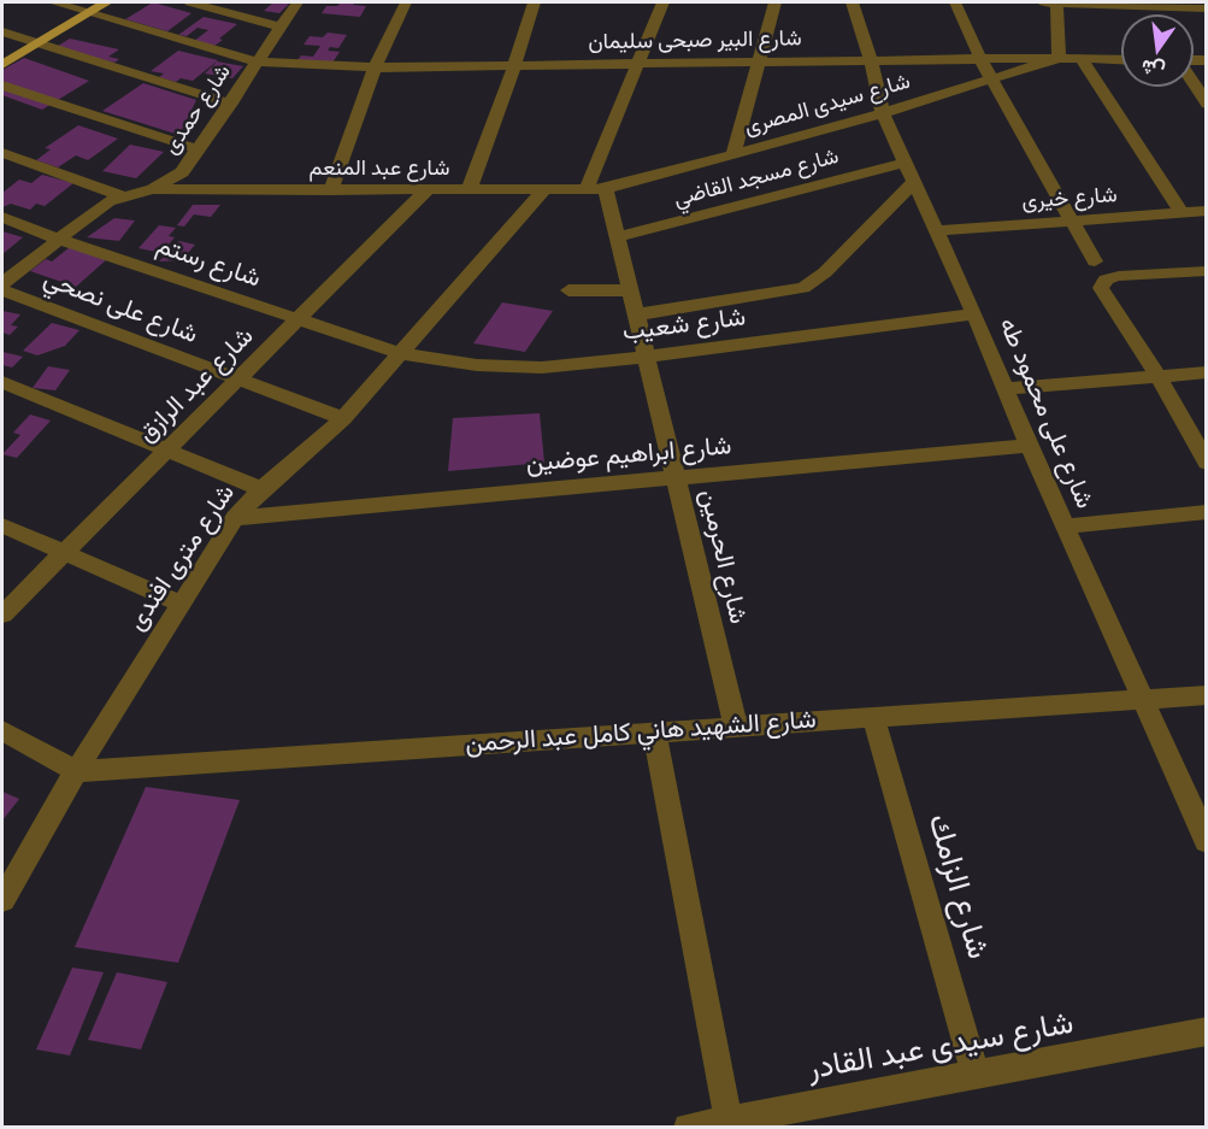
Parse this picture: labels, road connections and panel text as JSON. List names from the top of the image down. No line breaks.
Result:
{"streets":{"street":["شارع البير صبحى سليمان","شارع سيدى المصرى","شارع حمدى","شارع عبد المنعم","شارع مسجد القاضي","شارع خيرى","شارع رستم","شارع على نصحي","شارع شعيب","شارع عبد الرازق","شارع على محمود طه","شارع ابراهيم عوضين","شارع الحرمين","شارع مترى افندى","شارع الشهيد هاني كامل عبد الرحمن","شارع الزامك","شارع سيدى عبد القادر"]},"crossings":[["شارع البير صبحى سليمان","شارع سيدى المصرى"],["شارع البير صبحى سليمان","شارع حمدى"],["شارع البير صبحى سليمان","شارع على محمود طه"],["شارع سيدى المصرى","شارع عبد المنعم"],["شارع سيدى المصرى","شارع على محمود طه"],["شارع سيدى المصرى","شارع الحرمين"],["شارع حمدى","شارع عبد المنعم"],["شارع حمدى","شارع رستم"],["شارع عبد المنعم","شارع عبد الرازق"],["شارع عبد المنعم","شارع الحرمين"],["شارع عبد المنعم","شارع مترى افندى"],["شارع مسجد القاضي","شارع على محمود طه"],["شارع مسجد القاضي","شارع الحرمين"],["شارع خيرى","شارع على محمود طه"],["شارع رستم","شارع شعيب"],["شارع رستم","شارع عبد الرازق"],["شارع رستم","شارع مترى افندى"],["شارع على نصحي","شارع عبد الرازق"],["شارع على نصحي","شارع مترى افندى"],["شارع شعيب","شارع على محمود طه"],["شارع شعيب","شارع الحرمين"],["شارع شعيب","شارع مترى افندى"],["شارع على محمود طه","شارع ابراهيم عوضين"],["شارع على محمود طه","شارع الشهيد هاني كامل عبد الرحمن"],["شارع ابراهيم عوضين","شارع الحرمين"],["شارع ابراهيم عوضين","شارع مترى افندى"],["شارع الحرمين","شارع الشهيد هاني كامل عبد الرحمن"],["شارع مترى افندى","شارع الشهيد هاني كامل عبد الرحمن"],["شارع الشهيد هاني كامل عبد الرحمن","شارع الزامك"],["شارع الزامك","شارع سيدى عبد القادر"]],"north":"bottom"}
